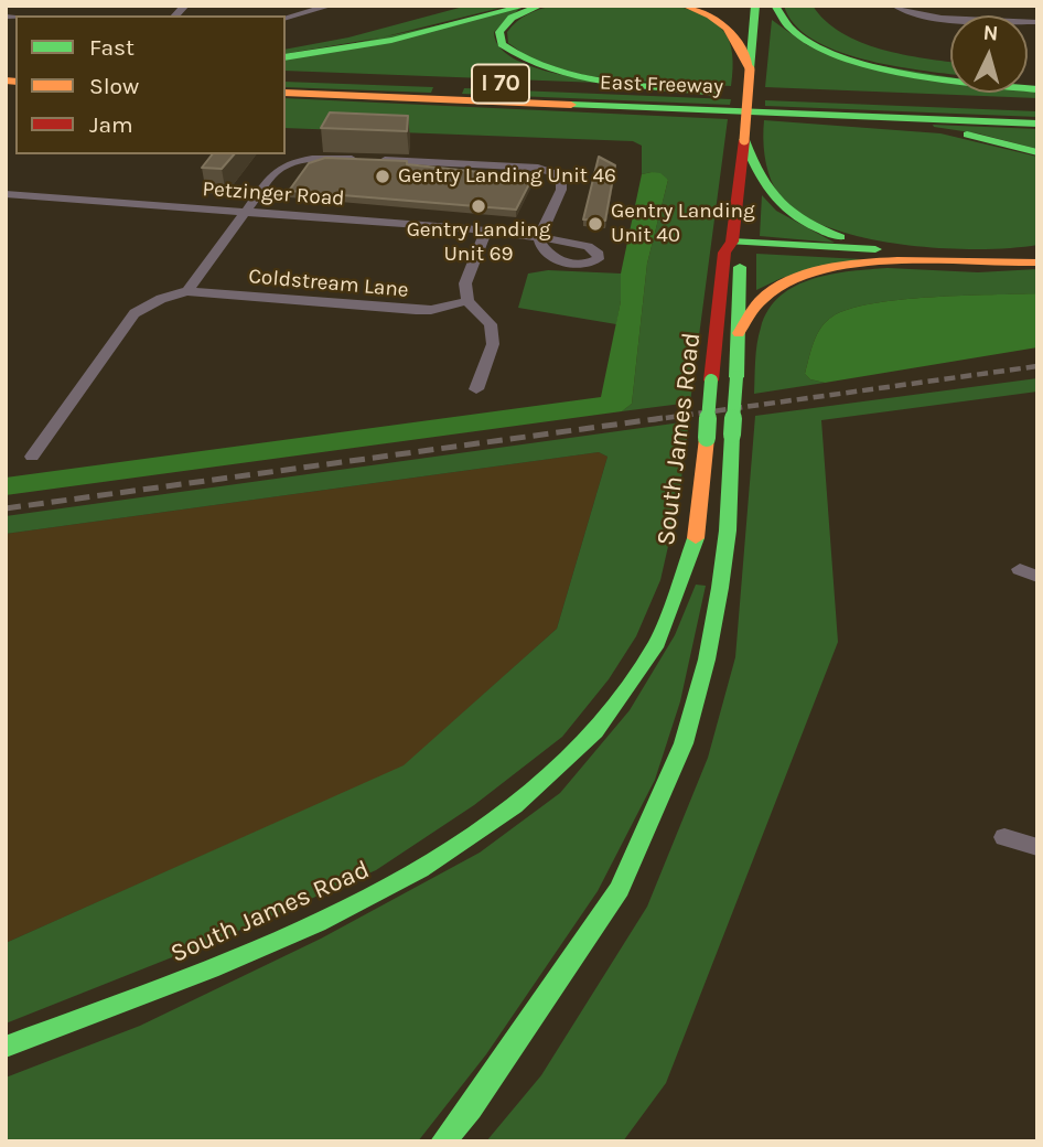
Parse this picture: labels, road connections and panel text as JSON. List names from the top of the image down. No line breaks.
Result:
{"streets":{"main road":["I 70","East Freeway","South James Road"],"street":["Petzinger Road","Coldstream Lane"]},"places":["Gentry Landing Unit 46","Gentry Landing Unit 69","Gentry Landing Unit 40"],"legend":["Fast","Slow","Jam"],"north":"top"}
